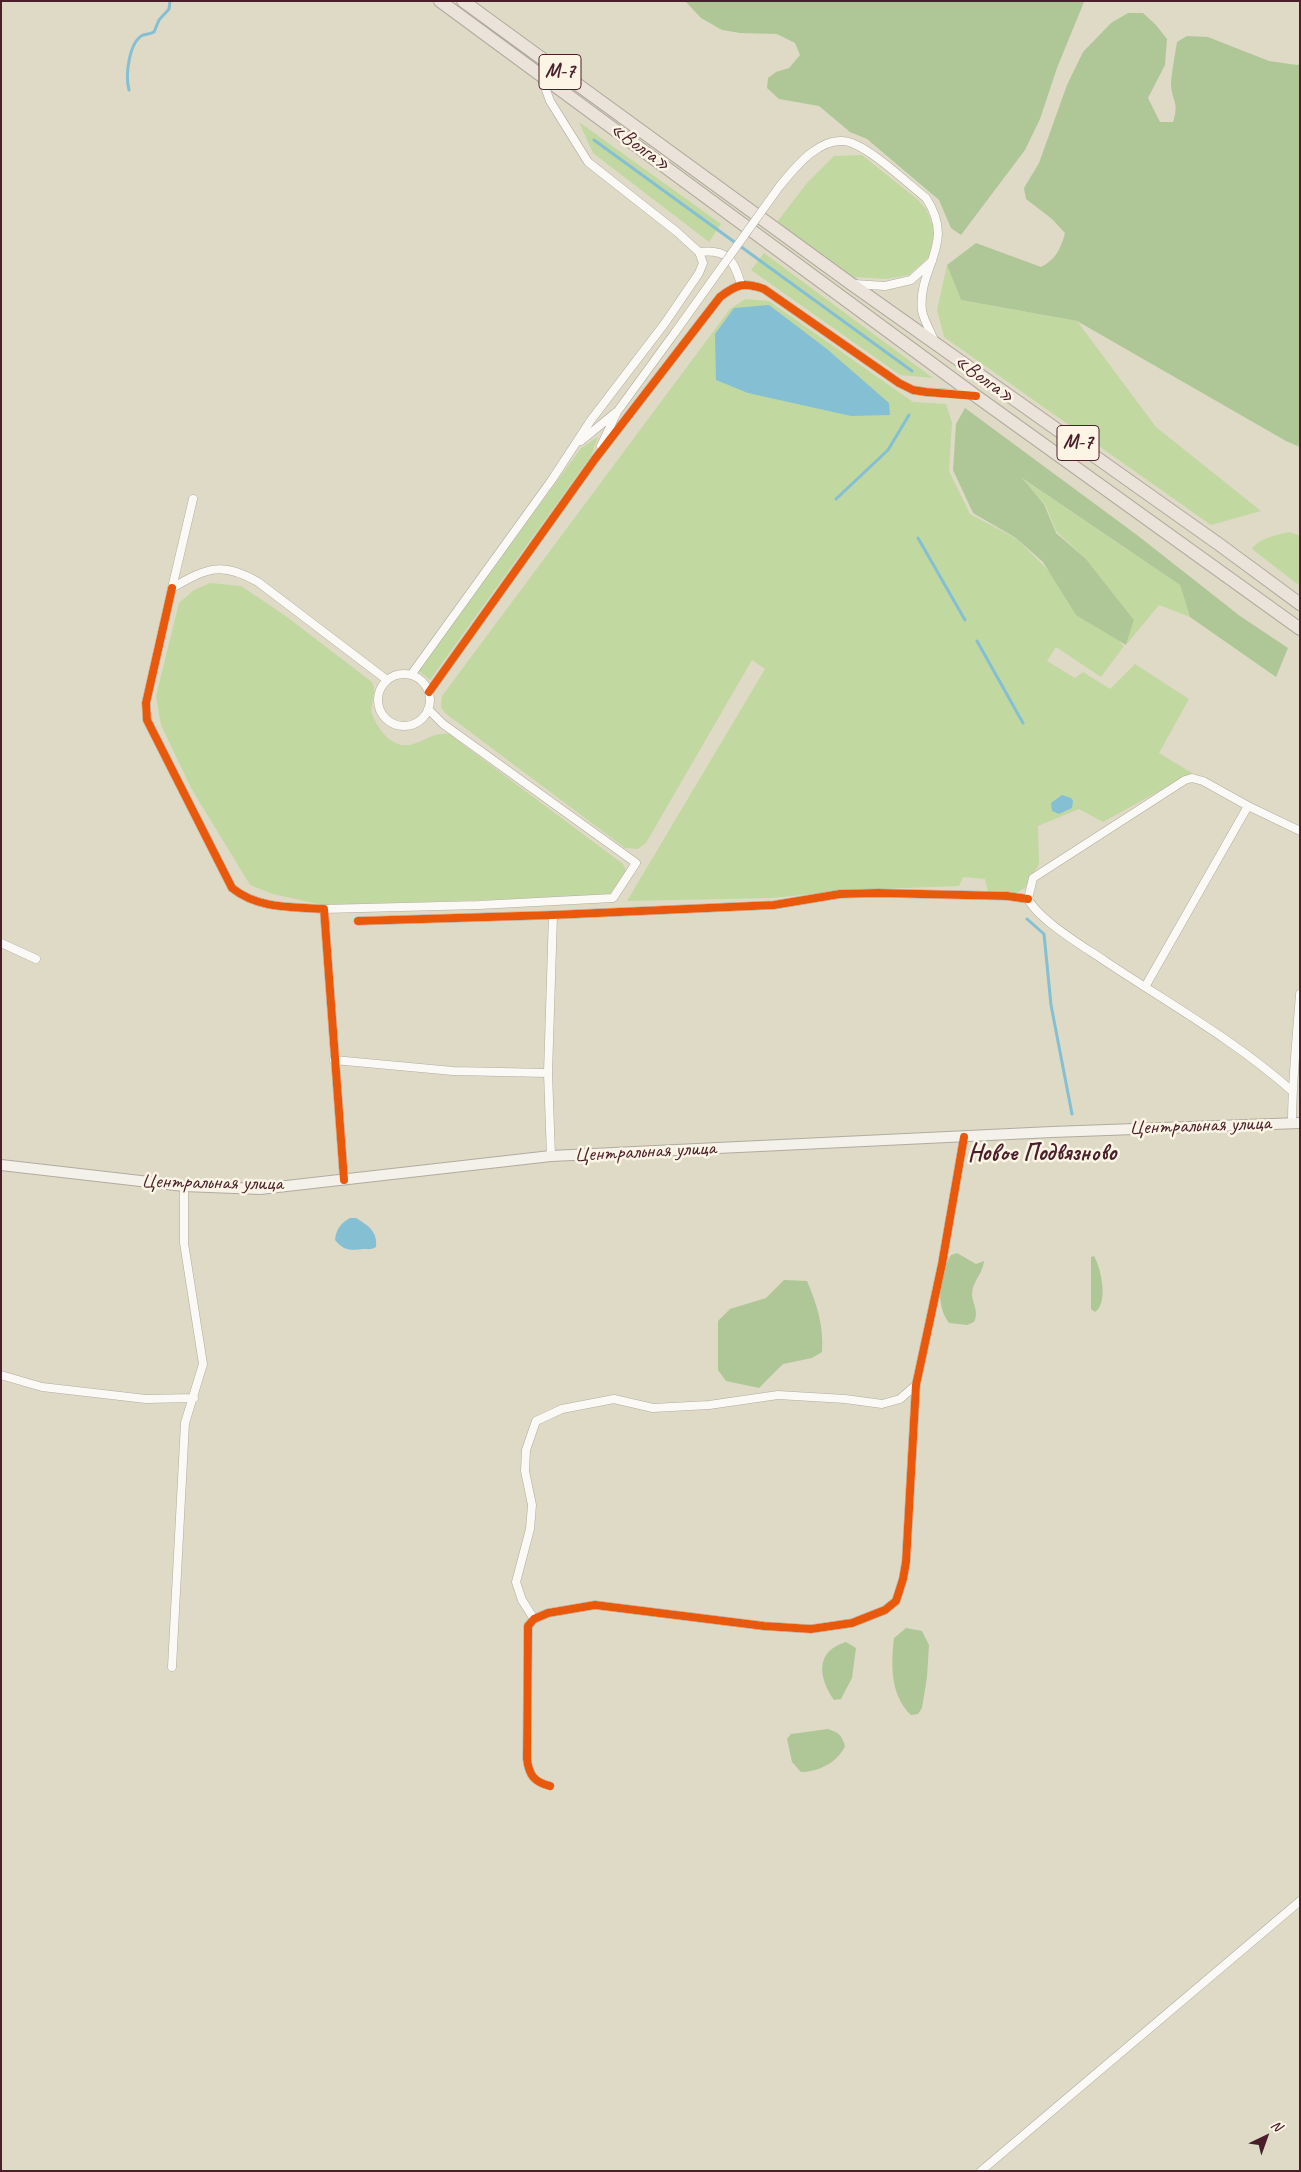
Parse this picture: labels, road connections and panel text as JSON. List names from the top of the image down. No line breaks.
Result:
{"streets":{"highway":["М-7","«Волга»"],"main road":["Центральная улица"]},"districts":["Новое Подвязново"],"north":"top right"}
